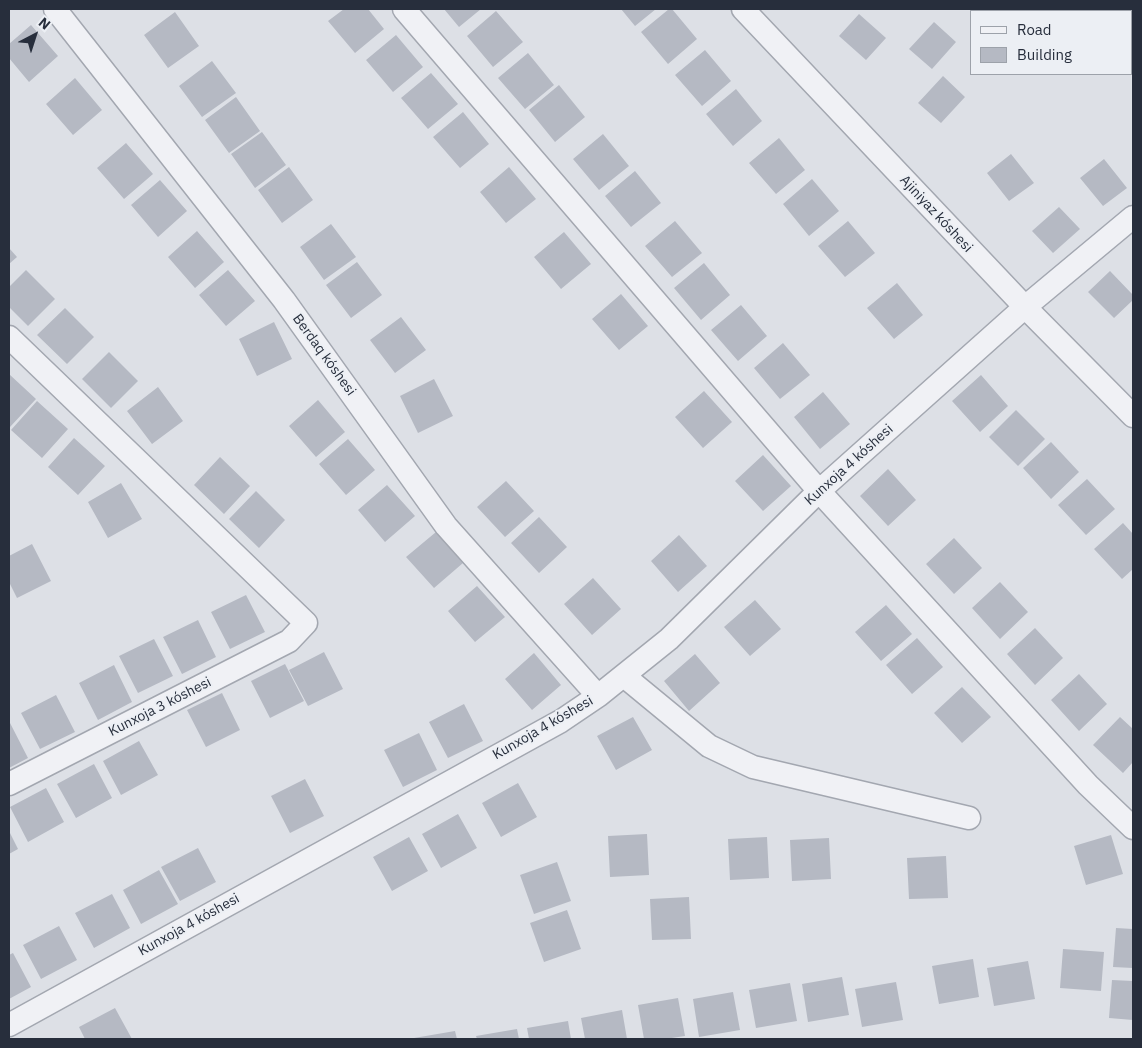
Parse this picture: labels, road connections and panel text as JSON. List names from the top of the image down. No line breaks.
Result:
{"streets":{"street":["Ajiniyaz kóshesi","Berdaq kóshesi","Kunxoja 4 kóshesi","Kunxoja 3 kóshesi"]},"crossings":[["Ajiniyaz kóshesi","Kunxoja 4 kóshesi"],["Berdaq kóshesi","Kunxoja 4 kóshesi"]],"legend":["Road","Building"],"north":"top right"}
